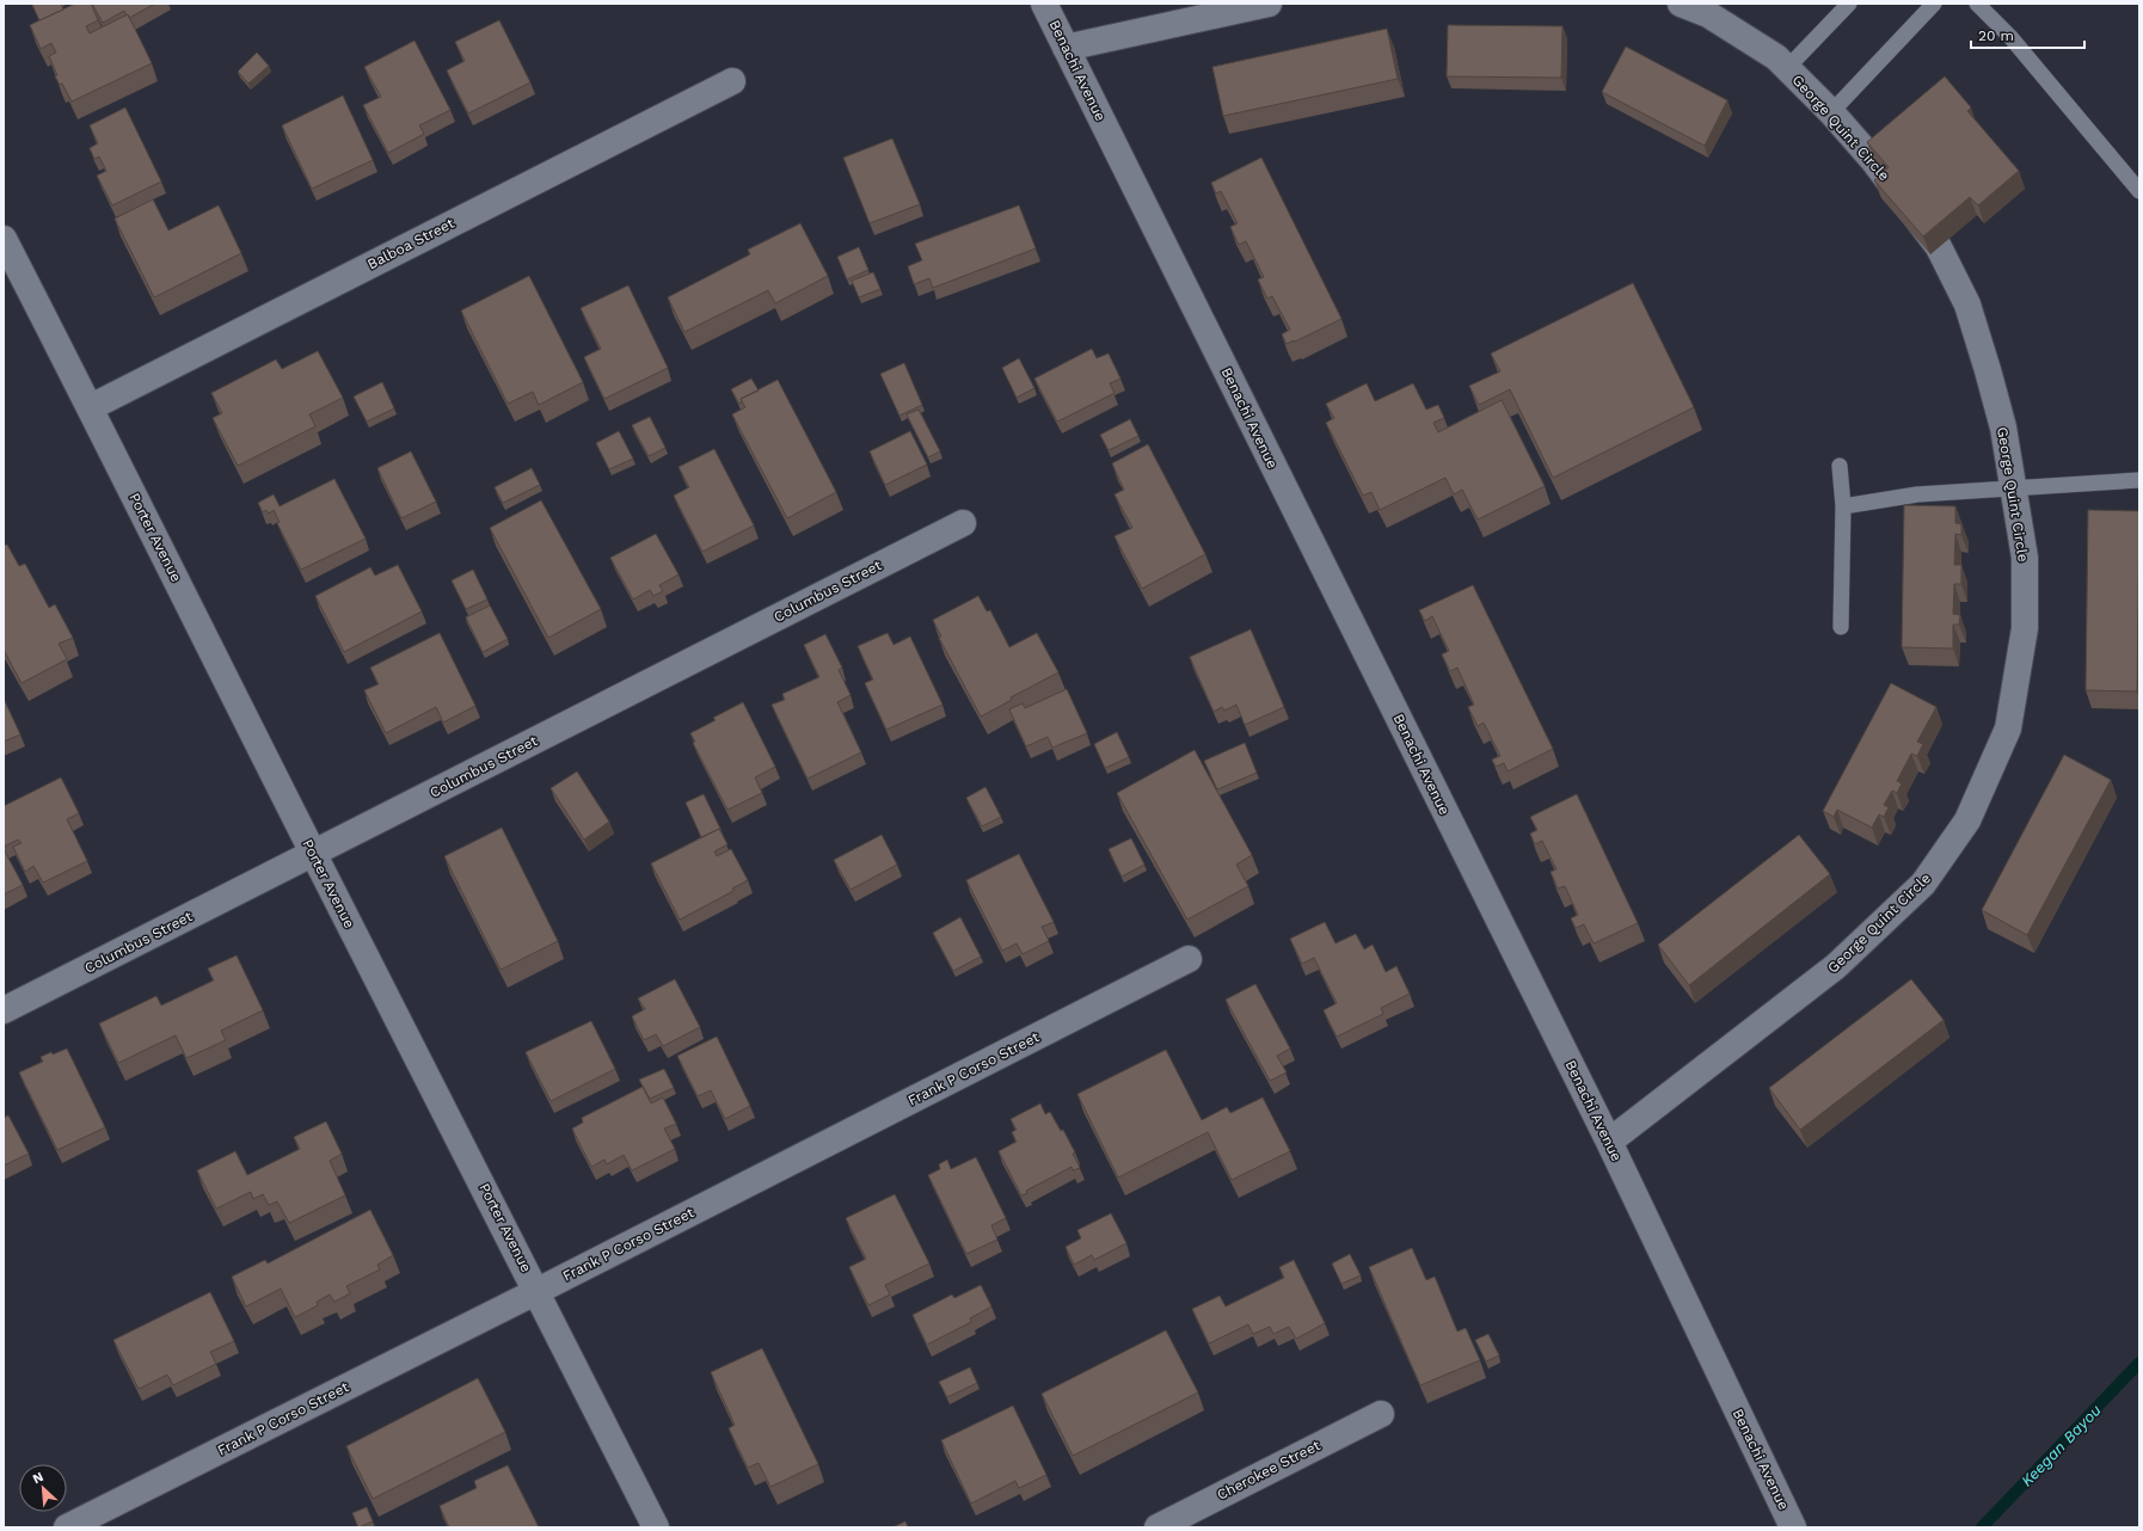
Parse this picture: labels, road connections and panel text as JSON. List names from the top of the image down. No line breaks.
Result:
{"streets":{"street":["Benachi Avenue","George Quint Circle","Balboa Street","Porter Avenue","Columbus Street","Frank P Corso Street","Cherokee Street"]},"crossings":[["Benachi Avenue","George Quint Circle"],["Balboa Street","Porter Avenue"],["Porter Avenue","Columbus Street"],["Porter Avenue","Frank P Corso Street"]],"water":["Keegan Bayou"],"scale_bar":"20 m","north":"top left"}
